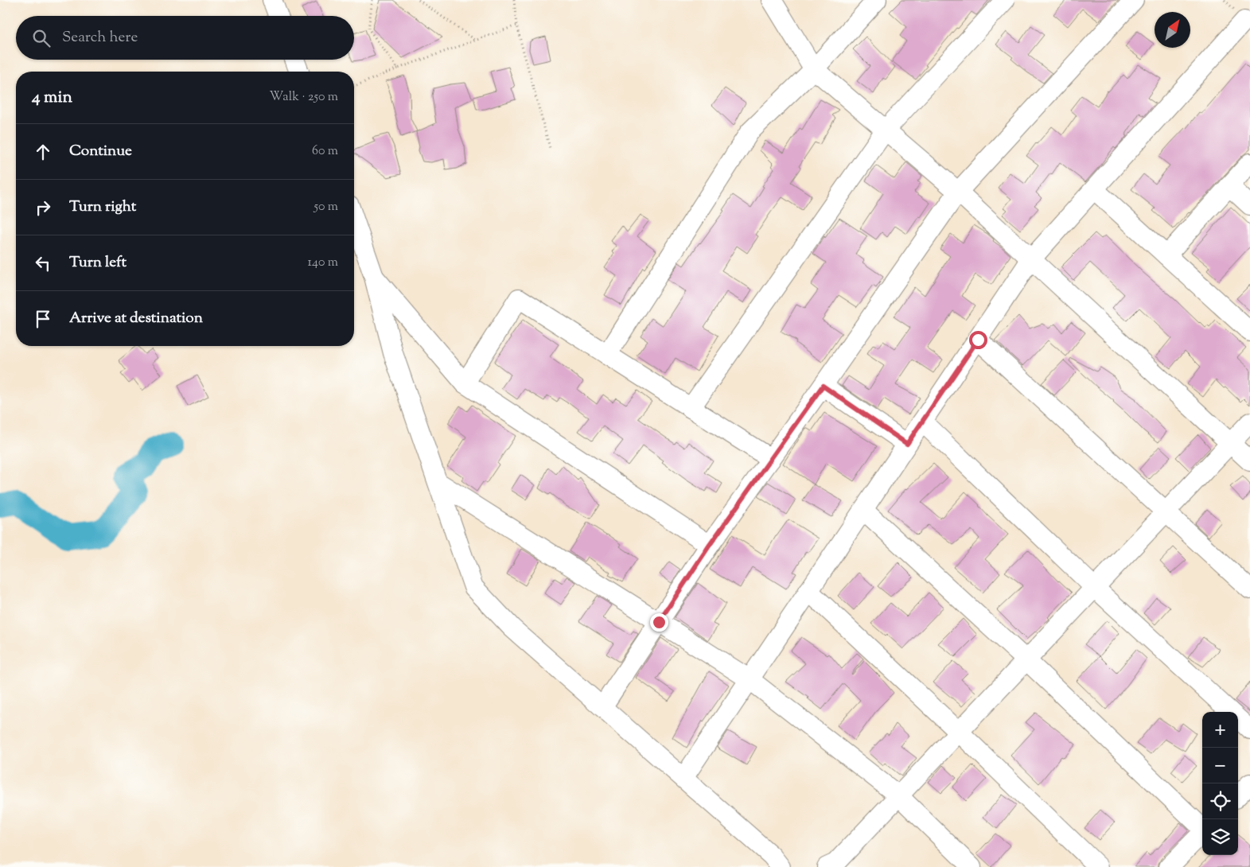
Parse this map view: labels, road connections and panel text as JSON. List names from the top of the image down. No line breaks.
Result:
{"north":"top right","page":{"search":"Search here","heading":["4 min","Walk · 250 m"],"list":[["Continue","60 m"],["Turn right","50 m"],["Turn left","140 m"],"Arrive at destination"],"map_buttons":["+","−"]}}
